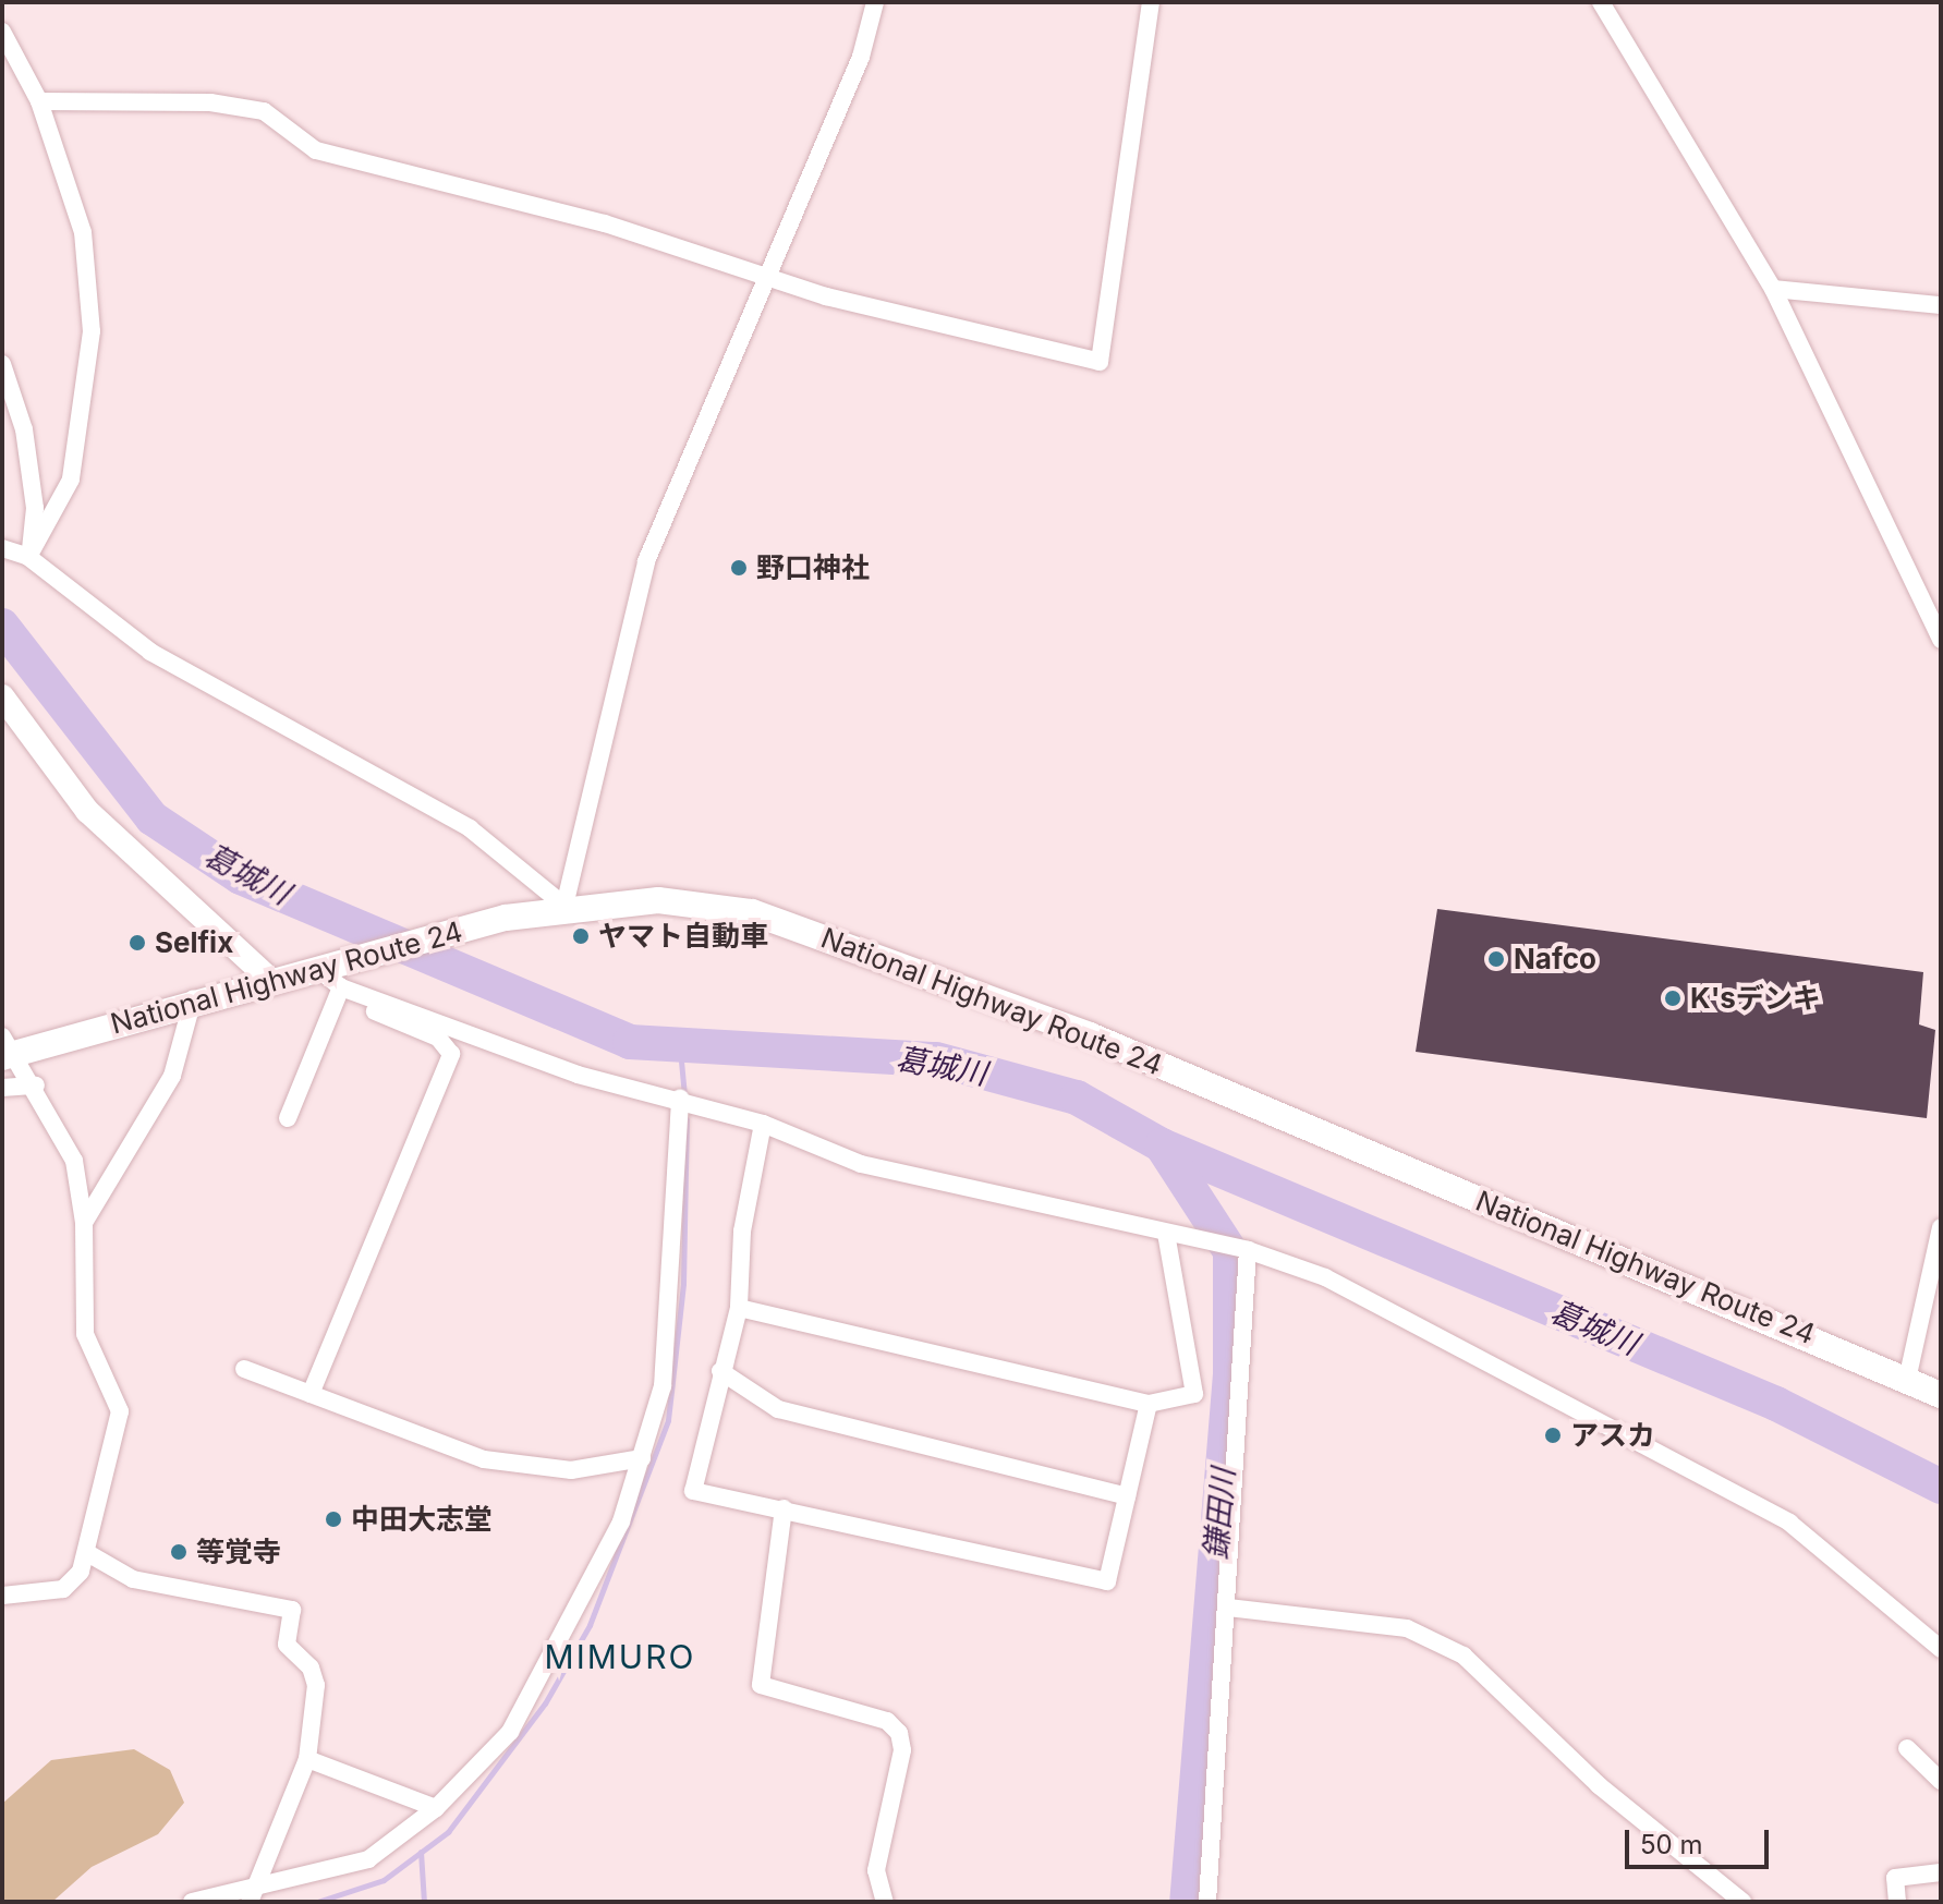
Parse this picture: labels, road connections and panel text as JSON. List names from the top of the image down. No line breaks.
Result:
{"streets":{"highway":["National Highway Route 24"]},"districts":["MIMURO"],"water":["葛城川","鎌田川"],"places":["野口神社","ヤマト自動車","Selfix","Nafco","K'sデンキ","アスカ","中田大志堂","等覚寺"],"scale_bar":"50 m"}
